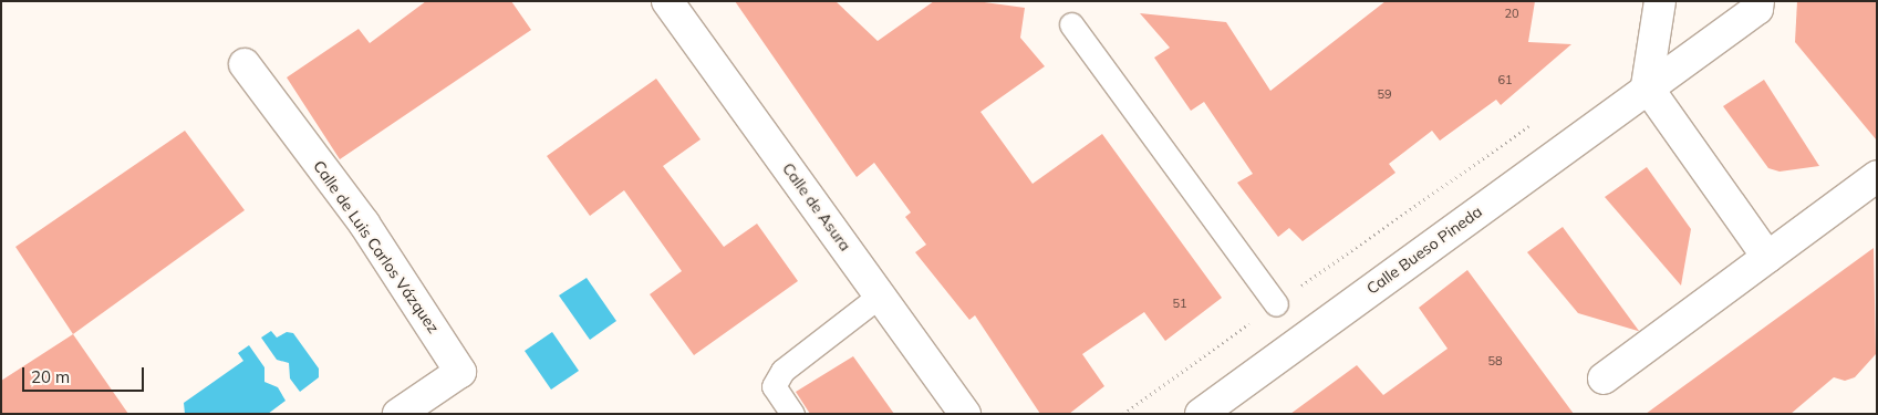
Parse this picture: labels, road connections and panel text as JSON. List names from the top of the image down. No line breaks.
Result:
{"streets":{"street":["Calle de Asura","Calle de Luis Carlos Vázquez","Calle Bueso Pineda"]},"house_numbers":["20","61","59","51","58"],"scale_bar":"20 m"}
